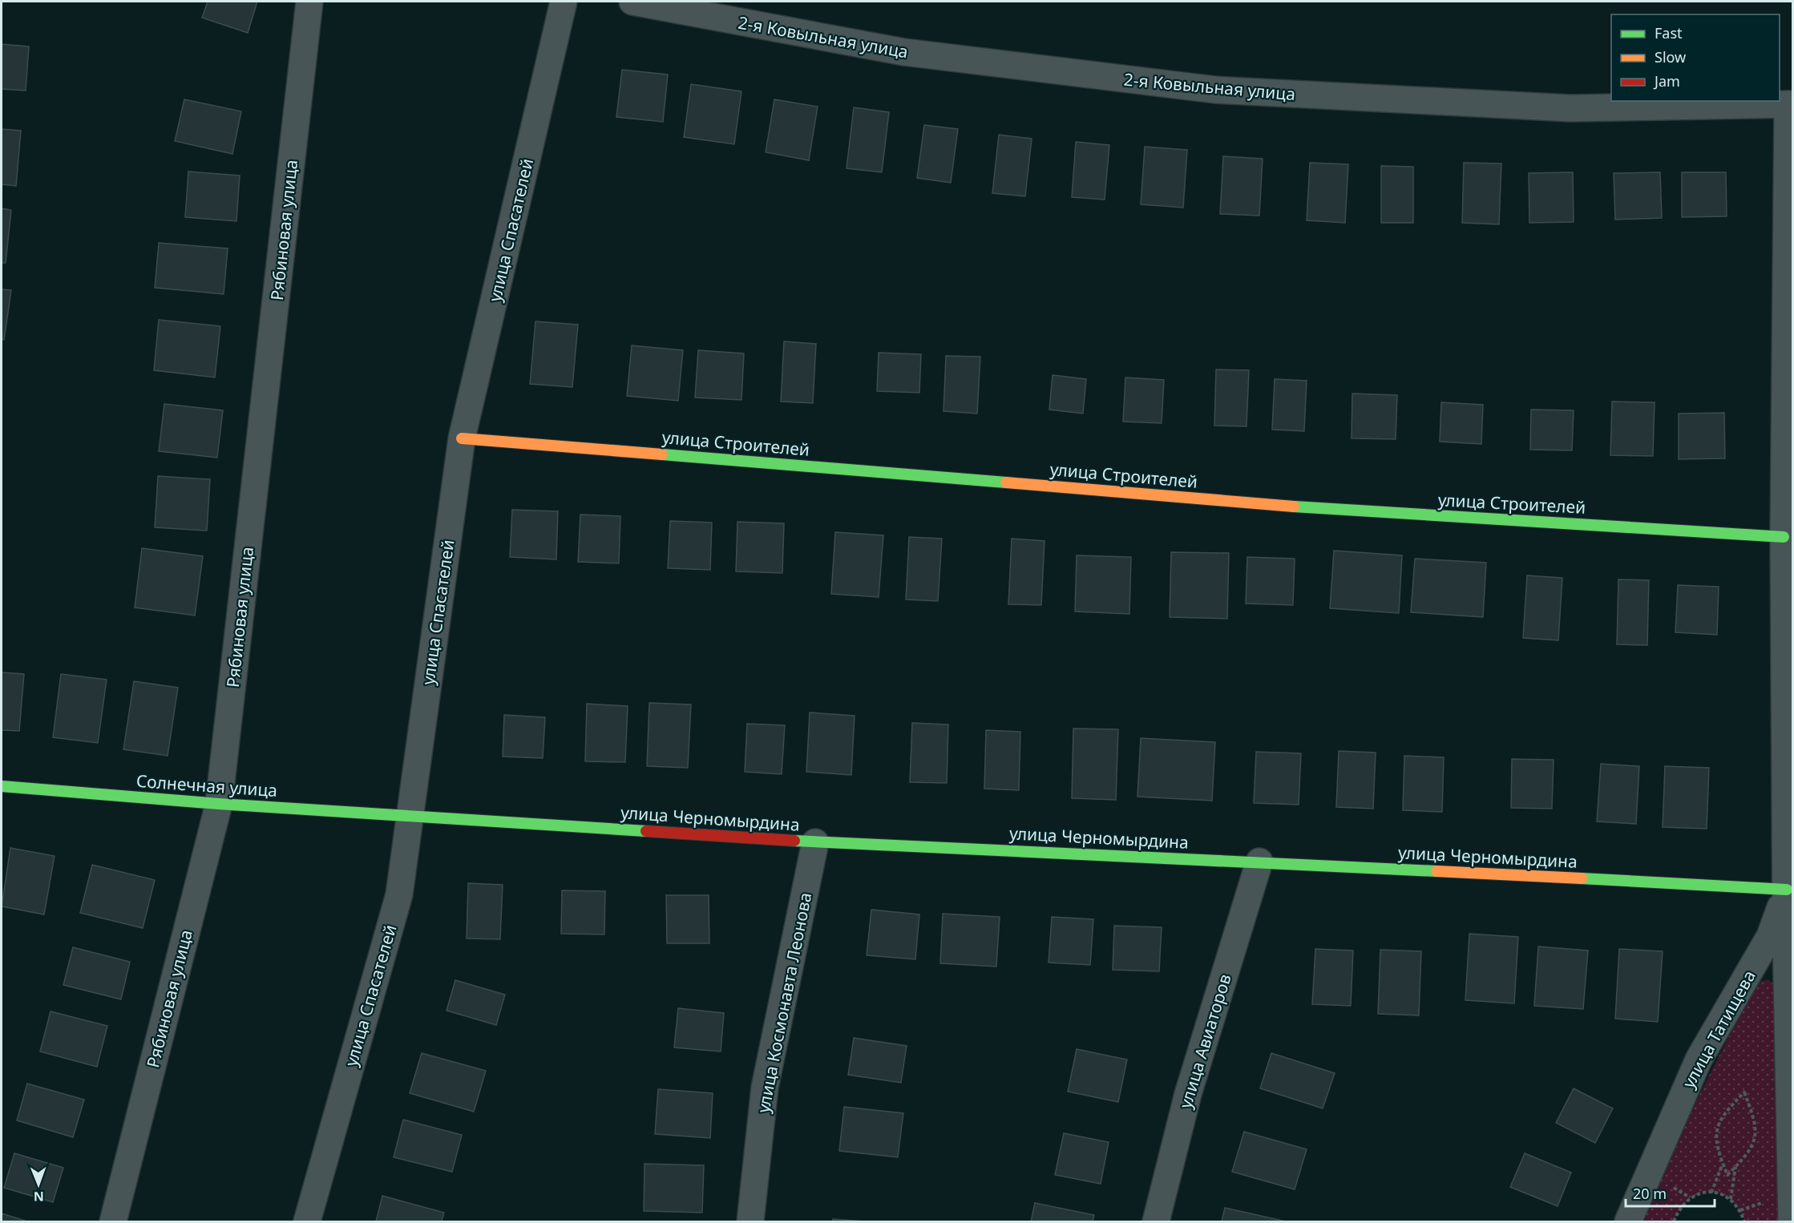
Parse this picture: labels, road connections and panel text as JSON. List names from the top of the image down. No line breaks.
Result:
{"streets":{"street":["2-я Ковыльная улица","Рябиновая улица","улица Спасателей","улица Строителей","Солнечная улица","улица Черномырдина","улица Космонавта Леонова","улица Татищева","улица Авиаторов"]},"crossings":[["2-я Ковыльная улица","улица Татищева"],["Рябиновая улица","Солнечная улица"],["улица Спасателей","улица Строителей"],["улица Спасателей","Солнечная улица"],["улица Спасателей","улица Черномырдина"],["улица Строителей","улица Татищева"],["Солнечная улица","улица Черномырдина"],["улица Черномырдина","улица Космонавта Леонова"],["улица Черномырдина","улица Татищева"],["улица Черномырдина","улица Авиаторов"]],"legend":["Fast","Slow","Jam"],"scale_bar":"20 m","north":"bottom"}
